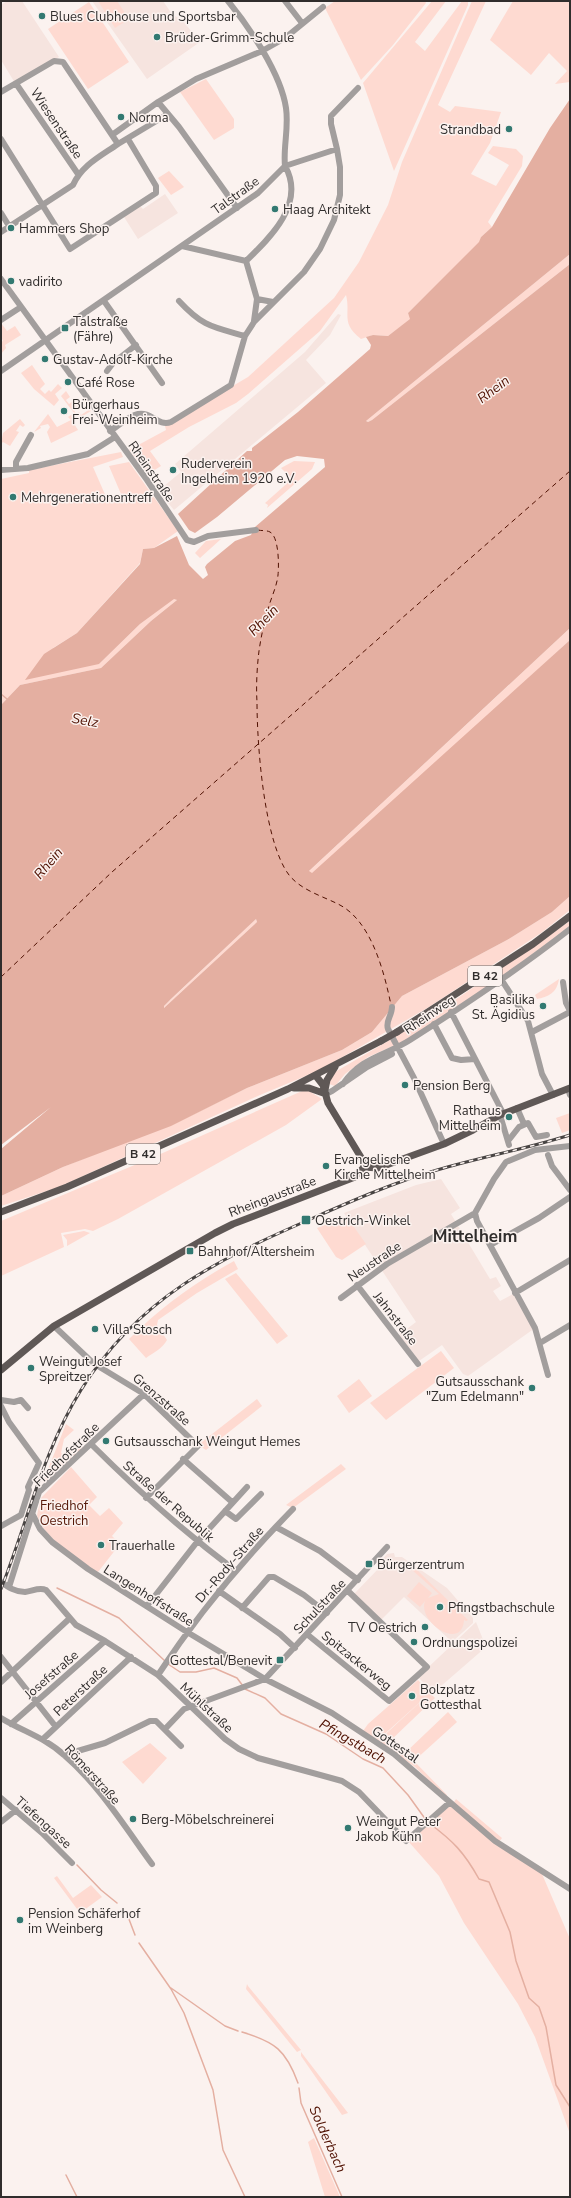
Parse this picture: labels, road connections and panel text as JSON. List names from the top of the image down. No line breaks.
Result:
{"streets":{"main road":["B 42","Rheingaustraße"],"street":["Wiesenstraße","Talstraße","Rheinstraße","Rheinweg","Neustraße","Jahnstraße","Grenzstraße","Friedhofstraße","Straße der Republik","Dr.-Rody-Straße","Langenhoffstraße","Schulstraße","Spitzackerweg","Josefstraße","Peterstraße","Mühlstraße","Gottestal","Römerstraße","Tiefengasse"]},"crossings":[["Talstraße","Rheinstraße"],["Rheingaustraße","Grenzstraße"],["Neustraße","Jahnstraße"],["Grenzstraße","Friedhofstraße"],["Friedhofstraße","Straße der Republik"],["Friedhofstraße","Langenhoffstraße"],["Friedhofstraße","Mühlstraße"],["Straße der Republik","Dr.-Rody-Straße"],["Dr.-Rody-Straße","Langenhoffstraße"],["Dr.-Rody-Straße","Mühlstraße"],["Langenhoffstraße","Schulstraße"],["Langenhoffstraße","Gottestal"],["Schulstraße","Spitzackerweg"],["Schulstraße","Gottestal"],["Josefstraße","Mühlstraße"],["Josefstraße","Römerstraße"],["Peterstraße","Mühlstraße"],["Peterstraße","Römerstraße"],["Mühlstraße","Gottestal"]],"districts":["Mittelheim"],"water":["Rhein","Selz","Pfingstbach","Solderbach"],"parks":["Friedhof Oestrich"],"places":{"other":["Blues Clubhouse und Sportsbar","Brüder-Grimm-Schule","Norma","Strandbad","Haag Architekt","Hammers Shop","vadirito","Gustav-Adolf-Kirche","Café Rose","Bürgerhaus Frei-Weinheim","Ruderverein Ingelheim 1920 e.V.","Mehrgenerationentreff","Basilika St. Ägidius","Pension Berg","Rathaus Mittelheim","Evangelische Kirche Mittelheim","Villa Stosch","Weingut Josef Spreitzer","Gutsausschank \"Zum Edelmann\"","Gutsausschank Weingut Hemes","Trauerhalle","Pfingstbachschule","TV Oestrich","Ordnungspolizei","Bolzplatz Gottesthal","Berg-Möbelschreinerei","Weingut Peter Jakob Kühn","Pension Schäferhof im Weinberg"],"transit":["Talstraße (Fähre)","Oestrich-Winkel","Bahnhof/Altersheim","Bürgerzentrum","Gottestal/Benevit"]}}
